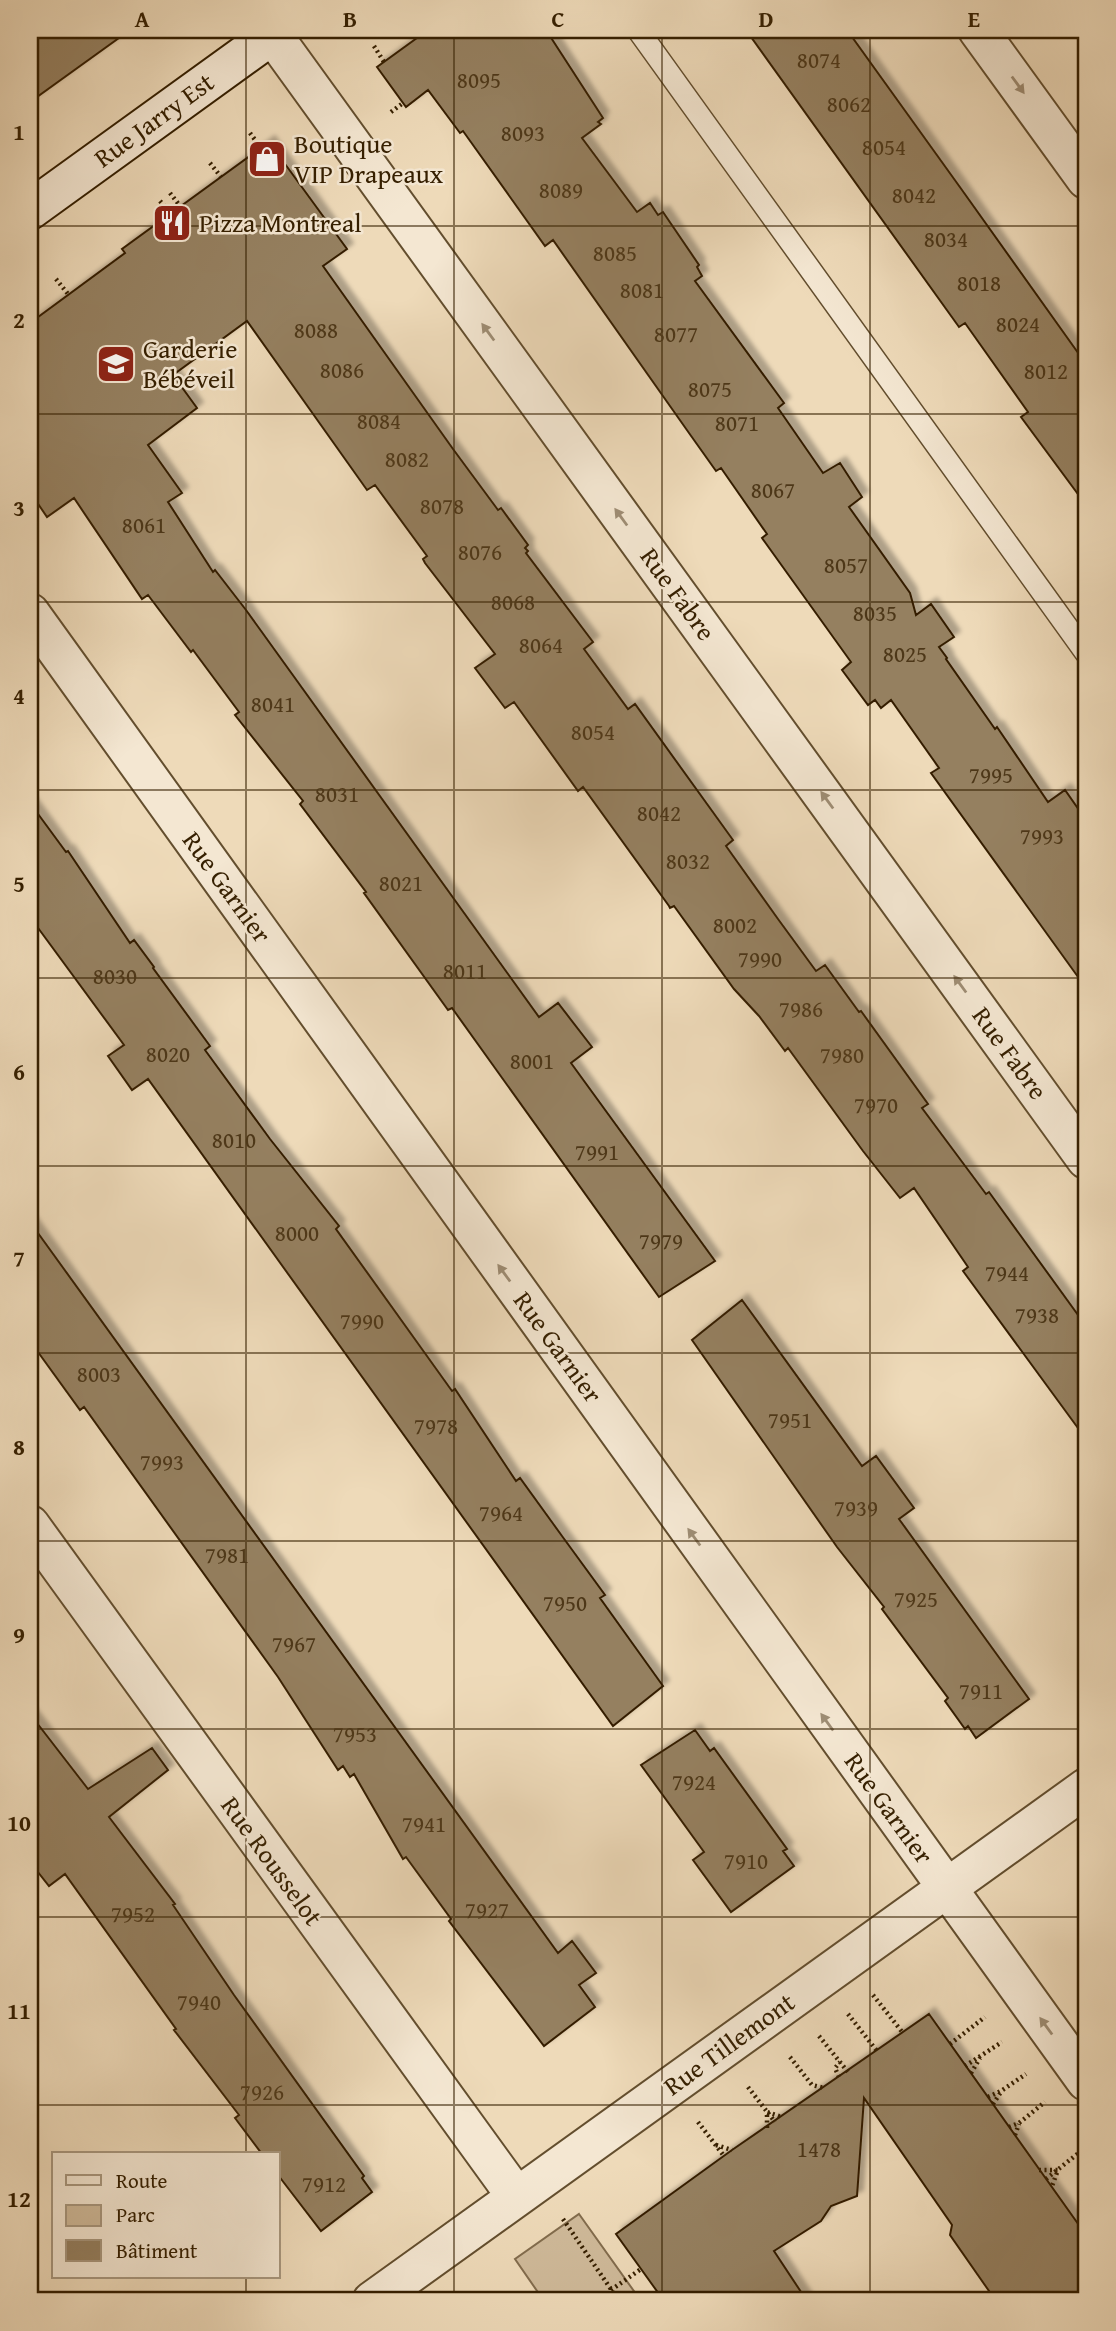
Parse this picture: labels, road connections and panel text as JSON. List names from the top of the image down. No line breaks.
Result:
{"streets":{"street":["Rue Jarry Est","Rue Fabre","Rue Garnier","Rue Rousselot","Rue Tillemont"]},"crossings":[["Rue Jarry Est","Rue Fabre"],["Rue Garnier","Rue Tillemont"],["Rue Rousselot","Rue Tillemont"]],"one_way":["Rue Fabre","Rue Garnier"],"places":{"shop":["Boutique VIP Drapeaux"],"restaurant":["Pizza Montreal"],"school or university":["Garderie Bébéveil"]},"house_numbers":["8074","8095","8062","8093","8054","8089","8042","8034","8085","8018","8081","8024","8088","8077","8086","8012","8075","8084","8071","8082","8067","8078","8061","8076","8057","8068","8035","8064","8025","8041","8054","7995","8031","8042","7993","8032","8021","8002","7990","8011","8030","7986","8020","7980","8001","7970","8010","7991","8000","7979","7944","7938","7990","8003","7951","7978","7993","7939","7964","7981","7925","7950","7967","7911","7953","7924","7941","7910","7927","7952","7940","7926","1478","7912"],"legend":["Route","Parc","Bâtiment"],"grid":{"columns":["A","B","C","D","E"],"rows":["1","2","3","4","5","6","7","8","9","10","11","12"]}}
